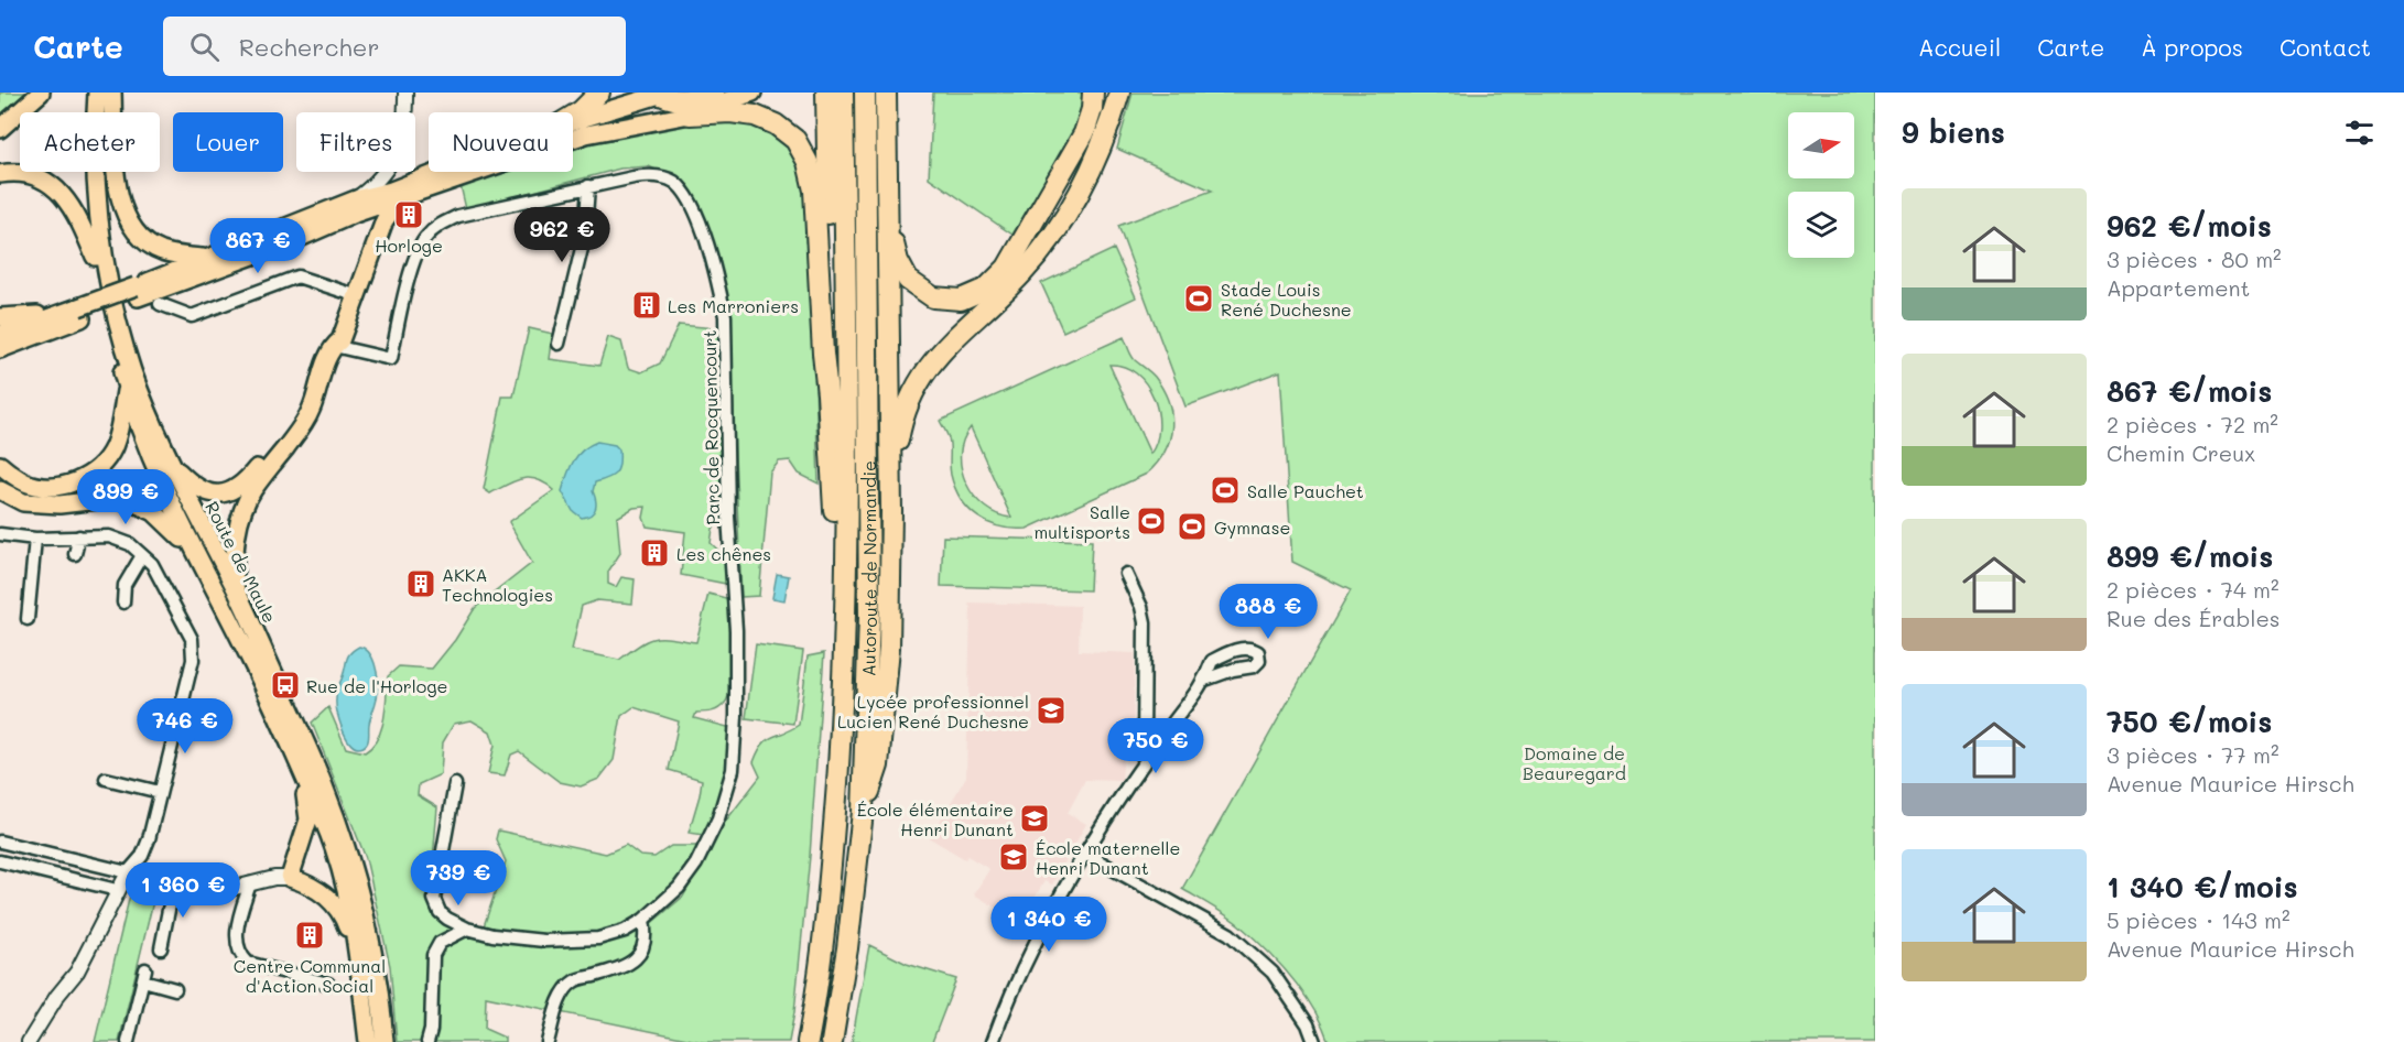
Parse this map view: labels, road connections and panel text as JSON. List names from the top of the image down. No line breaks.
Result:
{"streets":{"highway":["Autoroute de Normandie"],"main road":["Route de Maule"],"street":["Parc de Rocquencourt"]},"parks":["Domaine de Beauregard"],"places":{"building":["Horloge","Les Marroniers","Les chênes","AKKA Technologies","Centre Communal d'Action Social"],"sports":["Stade Louis René Duchesne","Salle Pauchet","Salle multisports","Gymnase"],"bus stop":["Rue de l'Horloge"],"school or university":["Lycée professionnel Lucien René Duchesne","École élémentaire Henri Dunant","École maternelle Henri Dunant"]},"north":"right","page":{"header":"Carte","search":"Rechercher","nav":["Accueil","Carte","À propos","Contact"],"heading":"9 biens","chip":["Acheter","Louer","Filtres","Nouveau"],"list":[{"name":"962 €/mois","note":"3 pièces · 80 m² · Appartement"},{"name":"867 €/mois","note":"2 pièces · 72 m² · Chemin Creux"},{"name":"899 €/mois","note":"2 pièces · 74 m² · Rue des Érables"},{"name":"750 €/mois","note":"3 pièces · 77 m² · Avenue Maurice Hirsch"},{"name":"1 340 €/mois","note":"5 pièces · 143 m² · Avenue Maurice Hirsch"}],"price":["962 €","867 €","899 €","888 €","746 €","750 €","739 €","1 360 €","1 340 €"]}}
